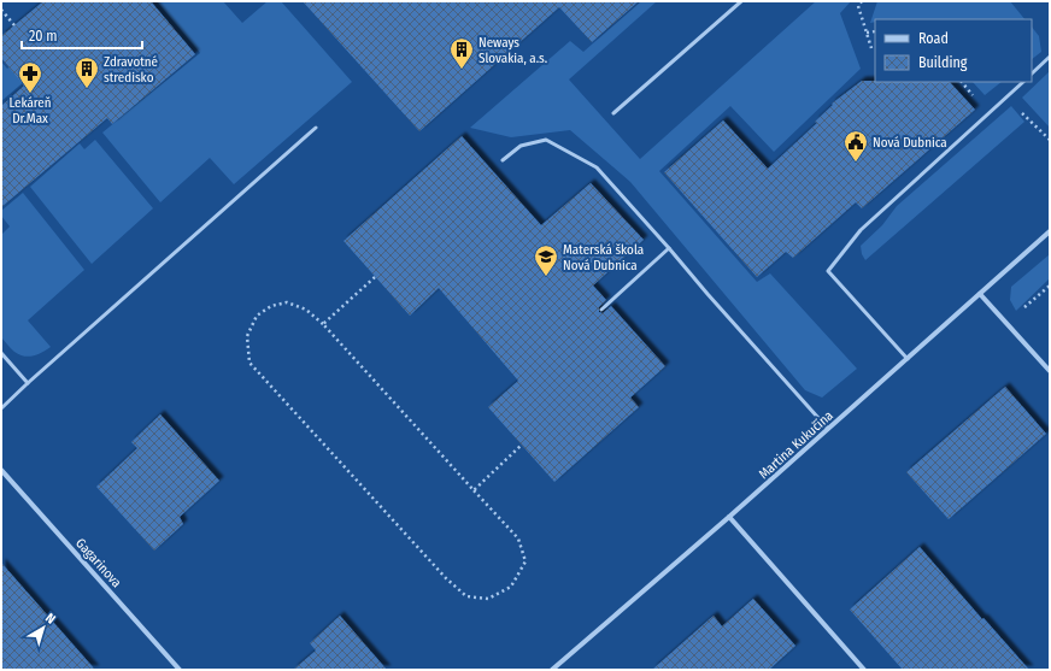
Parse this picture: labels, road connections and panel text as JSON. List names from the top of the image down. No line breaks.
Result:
{"streets":{"street":["Martina Kukučína","Gagarinova"]},"places":{"building":["Neways Slovakia, a.s.","Zdravotné stredisko"],"pharmacy":["Lekáreň Dr.Max"],"public building":["Nová Dubnica"],"school or university":["Materská škola Nová Dubnica"]},"legend":["Road","Building"],"scale_bar":"20 m","north":"top right"}
